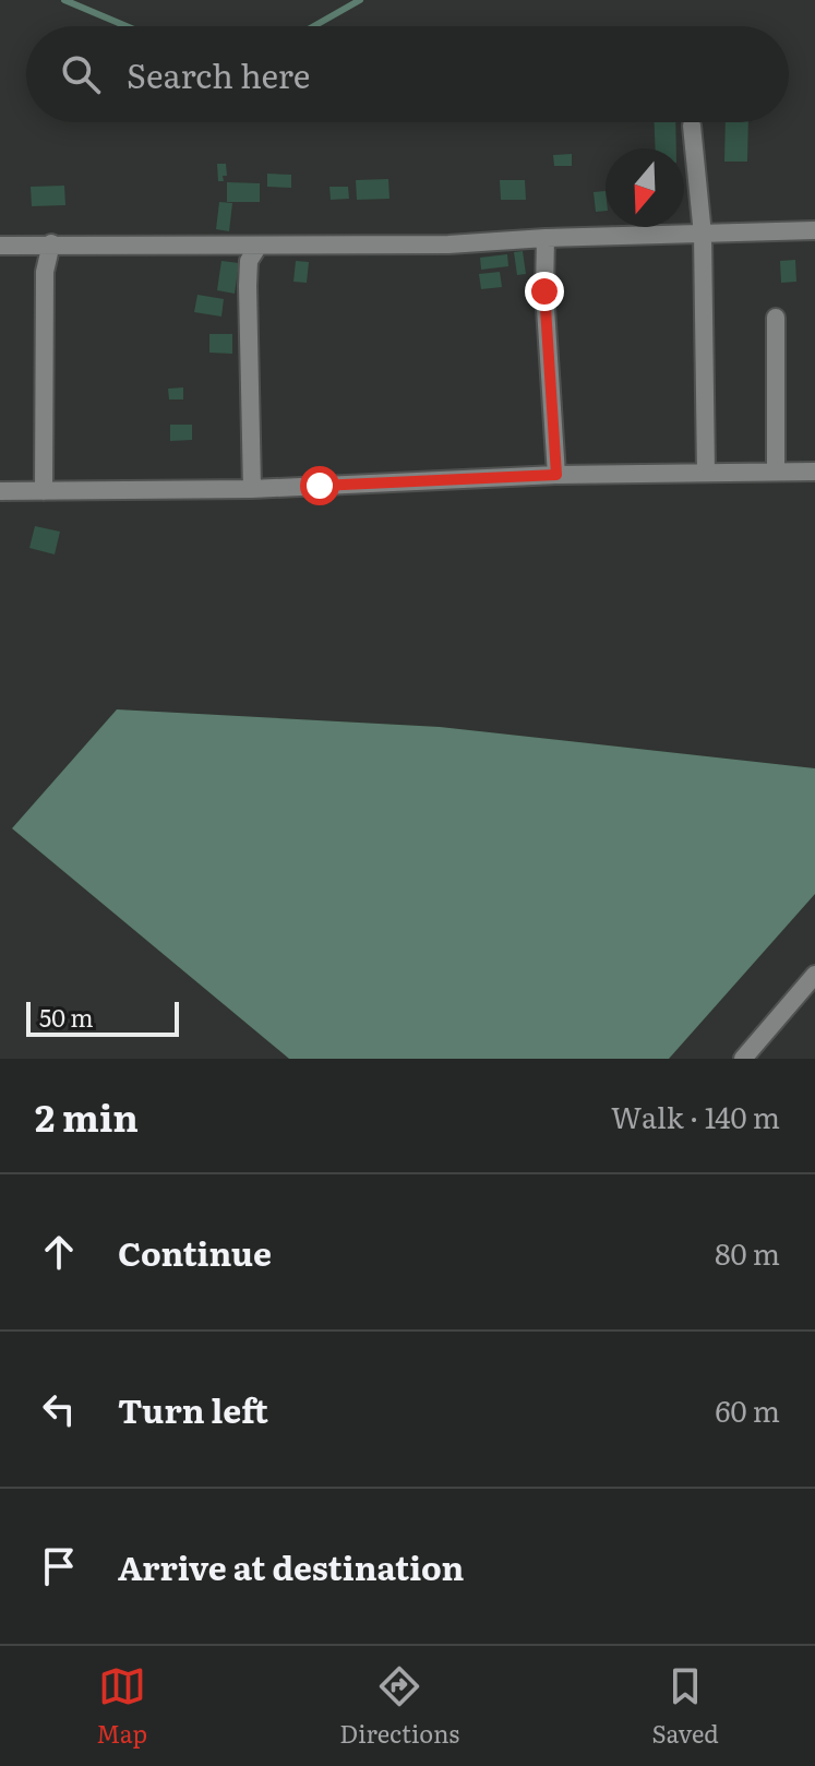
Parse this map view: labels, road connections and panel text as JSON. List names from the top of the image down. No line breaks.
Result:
{"scale_bar":"50 m","north":"bottom","page":{"search":"Search here","scale":"50 m","heading":["2 min","Walk · 140 m"],"list":[["Continue","80 m"],["Turn left","60 m"],"Arrive at destination"],"nav":["Map","Directions","Saved"]}}
